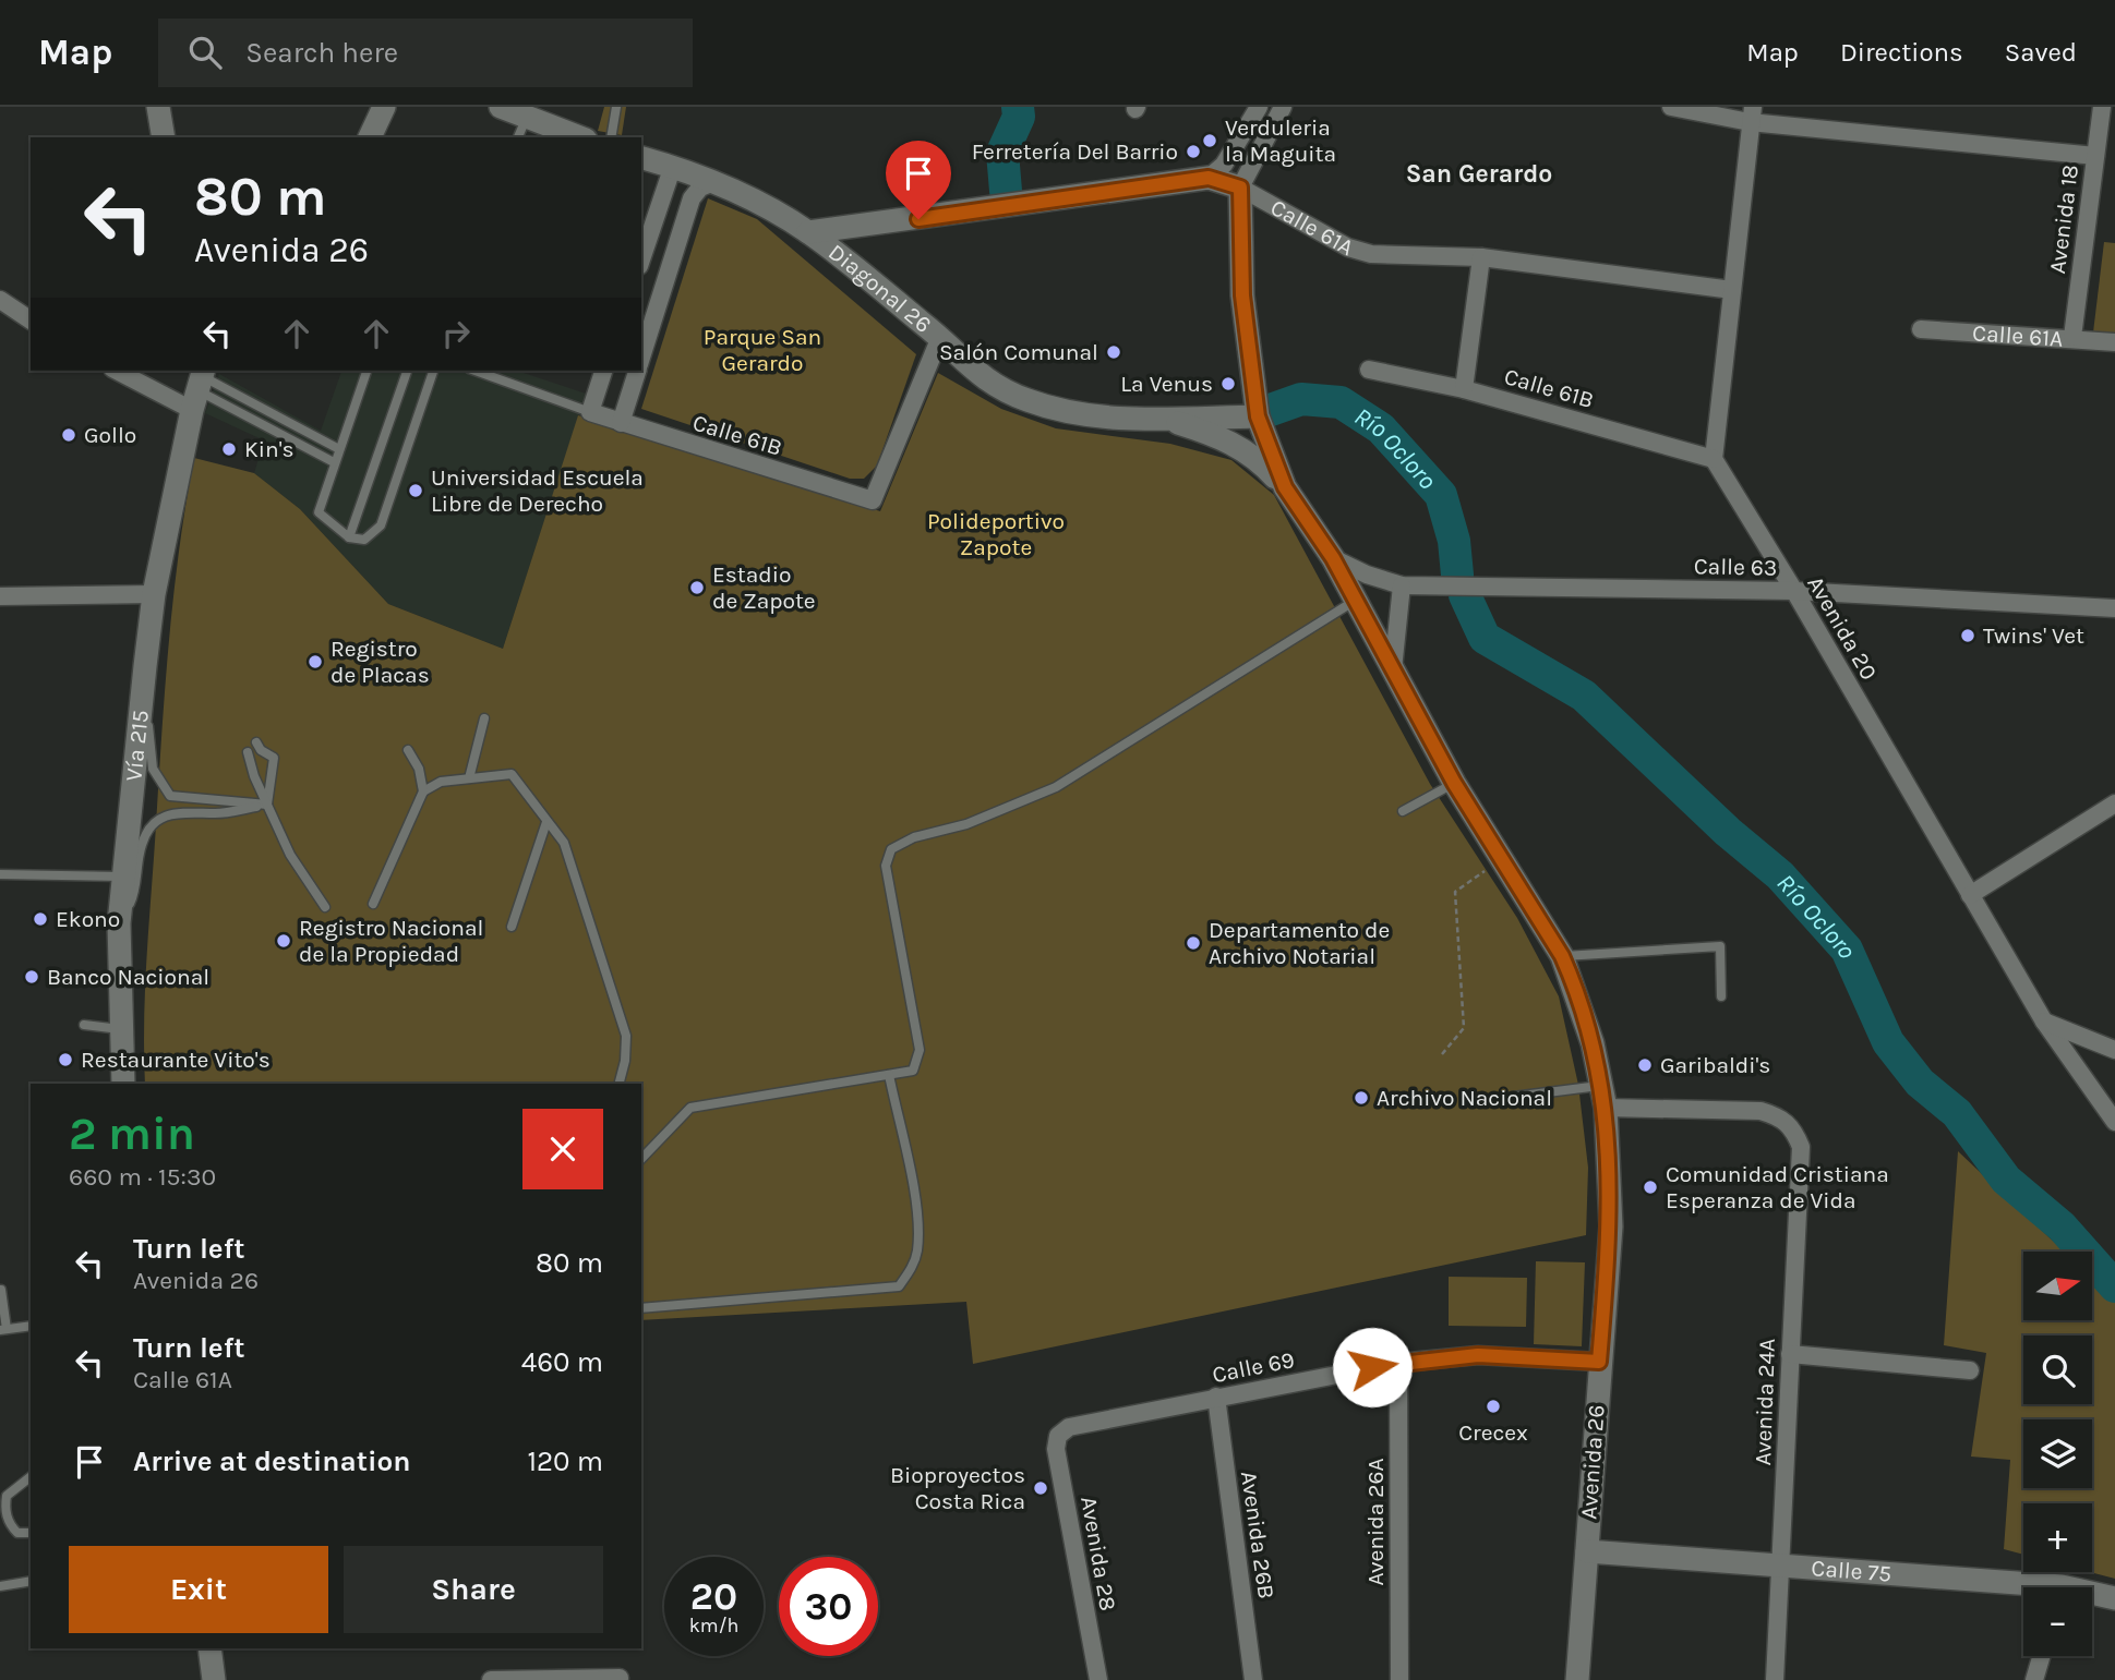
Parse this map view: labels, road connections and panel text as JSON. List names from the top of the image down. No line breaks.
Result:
{"streets":{"street":["Avenida 18","Calle 61A","Diagonal 26","Calle 61B","Calle 63","Avenida 20","Vía 215","Calle 69","Avenida 24A","Avenida 26","Avenida 26A","Avenida 26B","Avenida 28","Calle 75"]},"crossings":[["Avenida 18","Calle 61A"],["Calle 61A","Diagonal 26"],["Calle 61A","Avenida 26"],["Diagonal 26","Calle 61B"],["Diagonal 26","Avenida 26"],["Calle 61B","Avenida 20"],["Calle 63","Avenida 20"],["Calle 63","Avenida 26"],["Calle 69","Avenida 26"],["Calle 69","Avenida 26A"],["Calle 69","Avenida 26B"],["Calle 69","Avenida 28"],["Avenida 24A","Avenida 26"],["Avenida 24A","Calle 75"],["Avenida 26","Calle 75"]],"districts":["San Gerardo"],"water":["Río Ocloro"],"parks":["Parque San Gerardo","Polideportivo Zapote"],"places":["Verduleria la Maguita","Ferretería Del Barrio","Salón Comunal","La Venus","Gollo","Kin's","Universidad Escuela Libre de Derecho","Estadio de Zapote","Twins' Vet","Registro de Placas","Ekono","Registro Nacional de la Propiedad","Departamento de Archivo Notarial","Banco Nacional","Restaurante Vito's","Garibaldi's","Archivo Nacional","Comunidad Cristiana Esperanza de Vida","Crecex","Bioproyectos Costa Rica"],"north":"right","page":{"header":"Map","search":"Search here","nav":["Map","Directions","Saved"],"turn":["80 m","Avenida 26"],"heading":["2 min","660 m · 15:30"],"list":[{"name":"Turn left","note":"Avenida 26","value":"80 m"},{"name":"Turn left","note":"Calle 61A","value":"460 m"},{"name":"Arrive at destination","value":"120 m"}],"map_buttons":["+","−"],"buttons":["Exit","Share"],"speed":"20 km/h","limit":"30"}}
